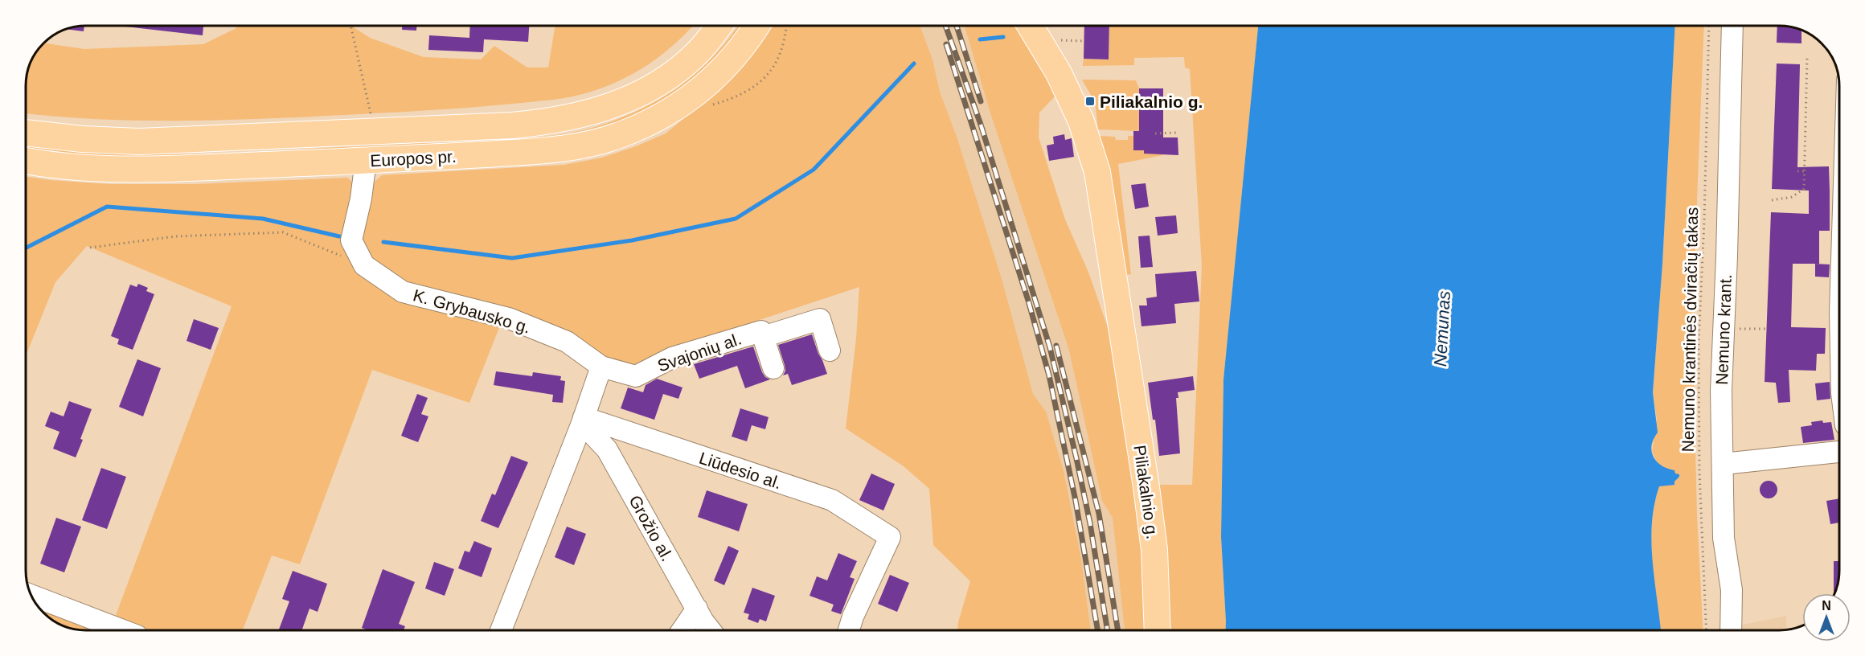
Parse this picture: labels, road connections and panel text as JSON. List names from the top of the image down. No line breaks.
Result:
{"streets":{"main road":["Europos pr.","Piliakalnio g."],"street":["K. Grybausko g.","Nemuno krant.","Svajonių al.","Liūdesio al.","Grožio al."],"path":["Nemuno krantinės dviračių takas"]},"crossings":[["Europos pr.","K. Grybausko g."],["K. Grybausko g.","Svajonių al."],["Liūdesio al.","Grožio al."]],"water":["Nemunas"],"places":{"transit":["Piliakalnio g."]},"north":"top"}
